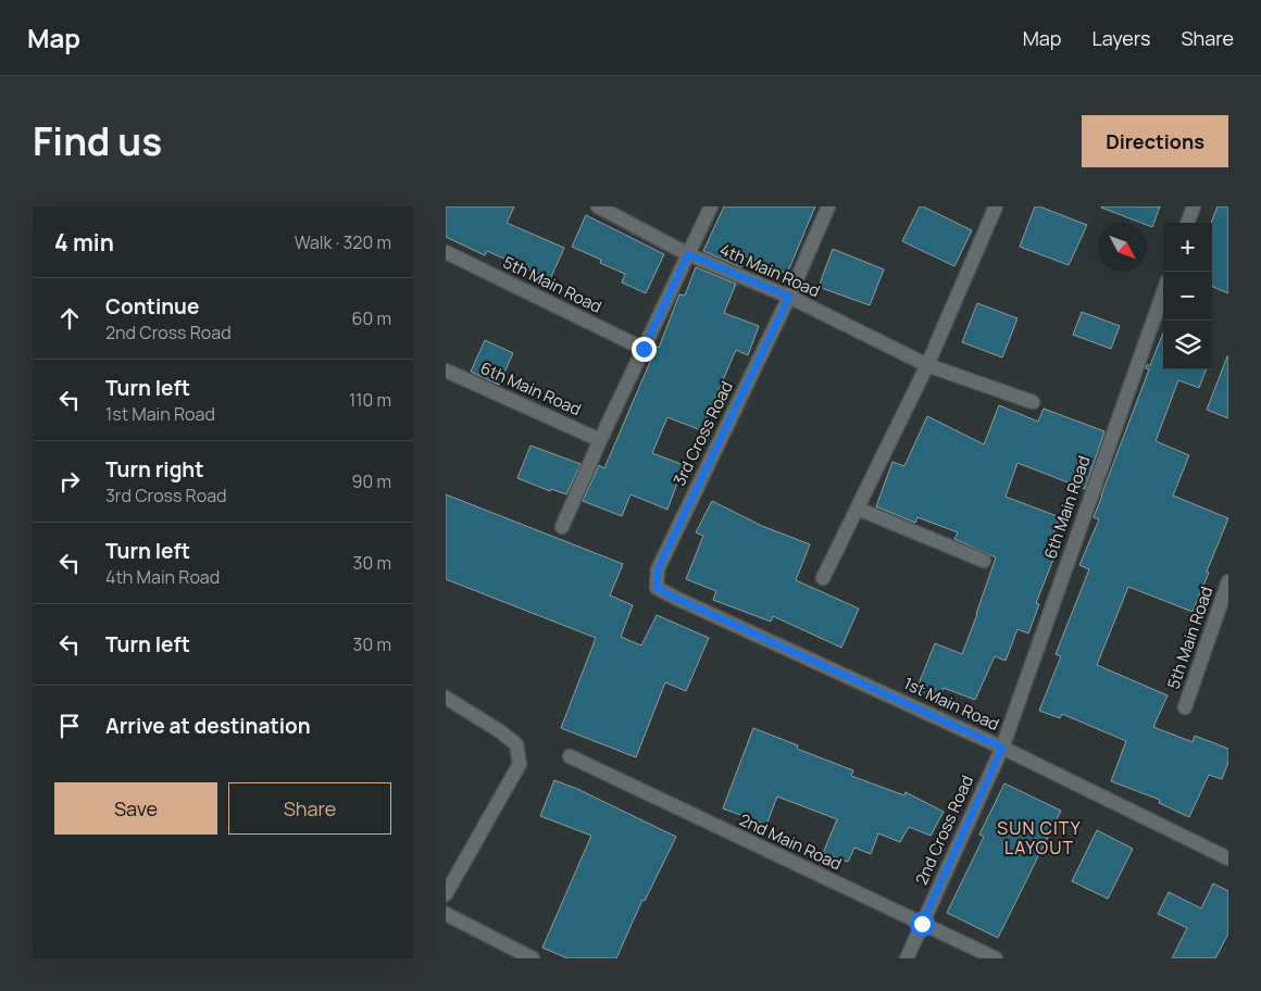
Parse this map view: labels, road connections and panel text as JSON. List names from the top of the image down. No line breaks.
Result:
{"streets":{"street":["4th Main Road","5th Main Road","6th Main Road","3rd Cross Road","1st Main Road","2nd Cross Road","2nd Main Road"]},"crossings":[["4th Main Road","3rd Cross Road"],["6th Main Road","1st Main Road"],["6th Main Road","2nd Cross Road"],["3rd Cross Road","1st Main Road"],["1st Main Road","2nd Cross Road"],["2nd Cross Road","2nd Main Road"]],"districts":["SUN CITY LAYOUT"],"north":"bottom right","page":{"header":"Map","nav":["Map","Layers","Share"],"title":"Find us","buttons":["Directions",["Save","Share"]],"heading":["4 min","Walk · 320 m"],"map_buttons":["+","−"],"list":[["Continue","2nd Cross Road","60 m"],["Turn left","1st Main Road","110 m"],["Turn right","3rd Cross Road","90 m"],["Turn left","4th Main Road","30 m"],["Turn left","30 m"],"Arrive at destination"]}}
